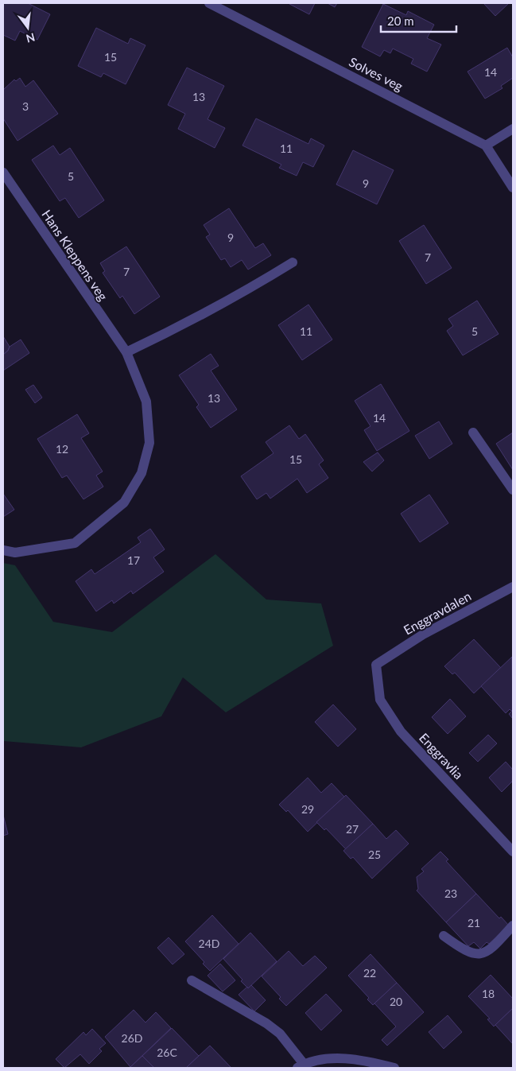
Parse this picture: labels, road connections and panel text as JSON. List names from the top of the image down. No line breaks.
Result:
{"streets":{"street":["Solves veg","Hans Kleppens veg","Enggravdalen","Enggravlia"]},"crossings":[["Enggravdalen","Enggravlia"]],"house_numbers":["15","14","13","3","11","5","9","9","7","7","11","5","13","14","12","15","17","29","27","25","23","21","24D","22","18","20","26D","26C"],"scale_bar":"20 m","north":"bottom"}
